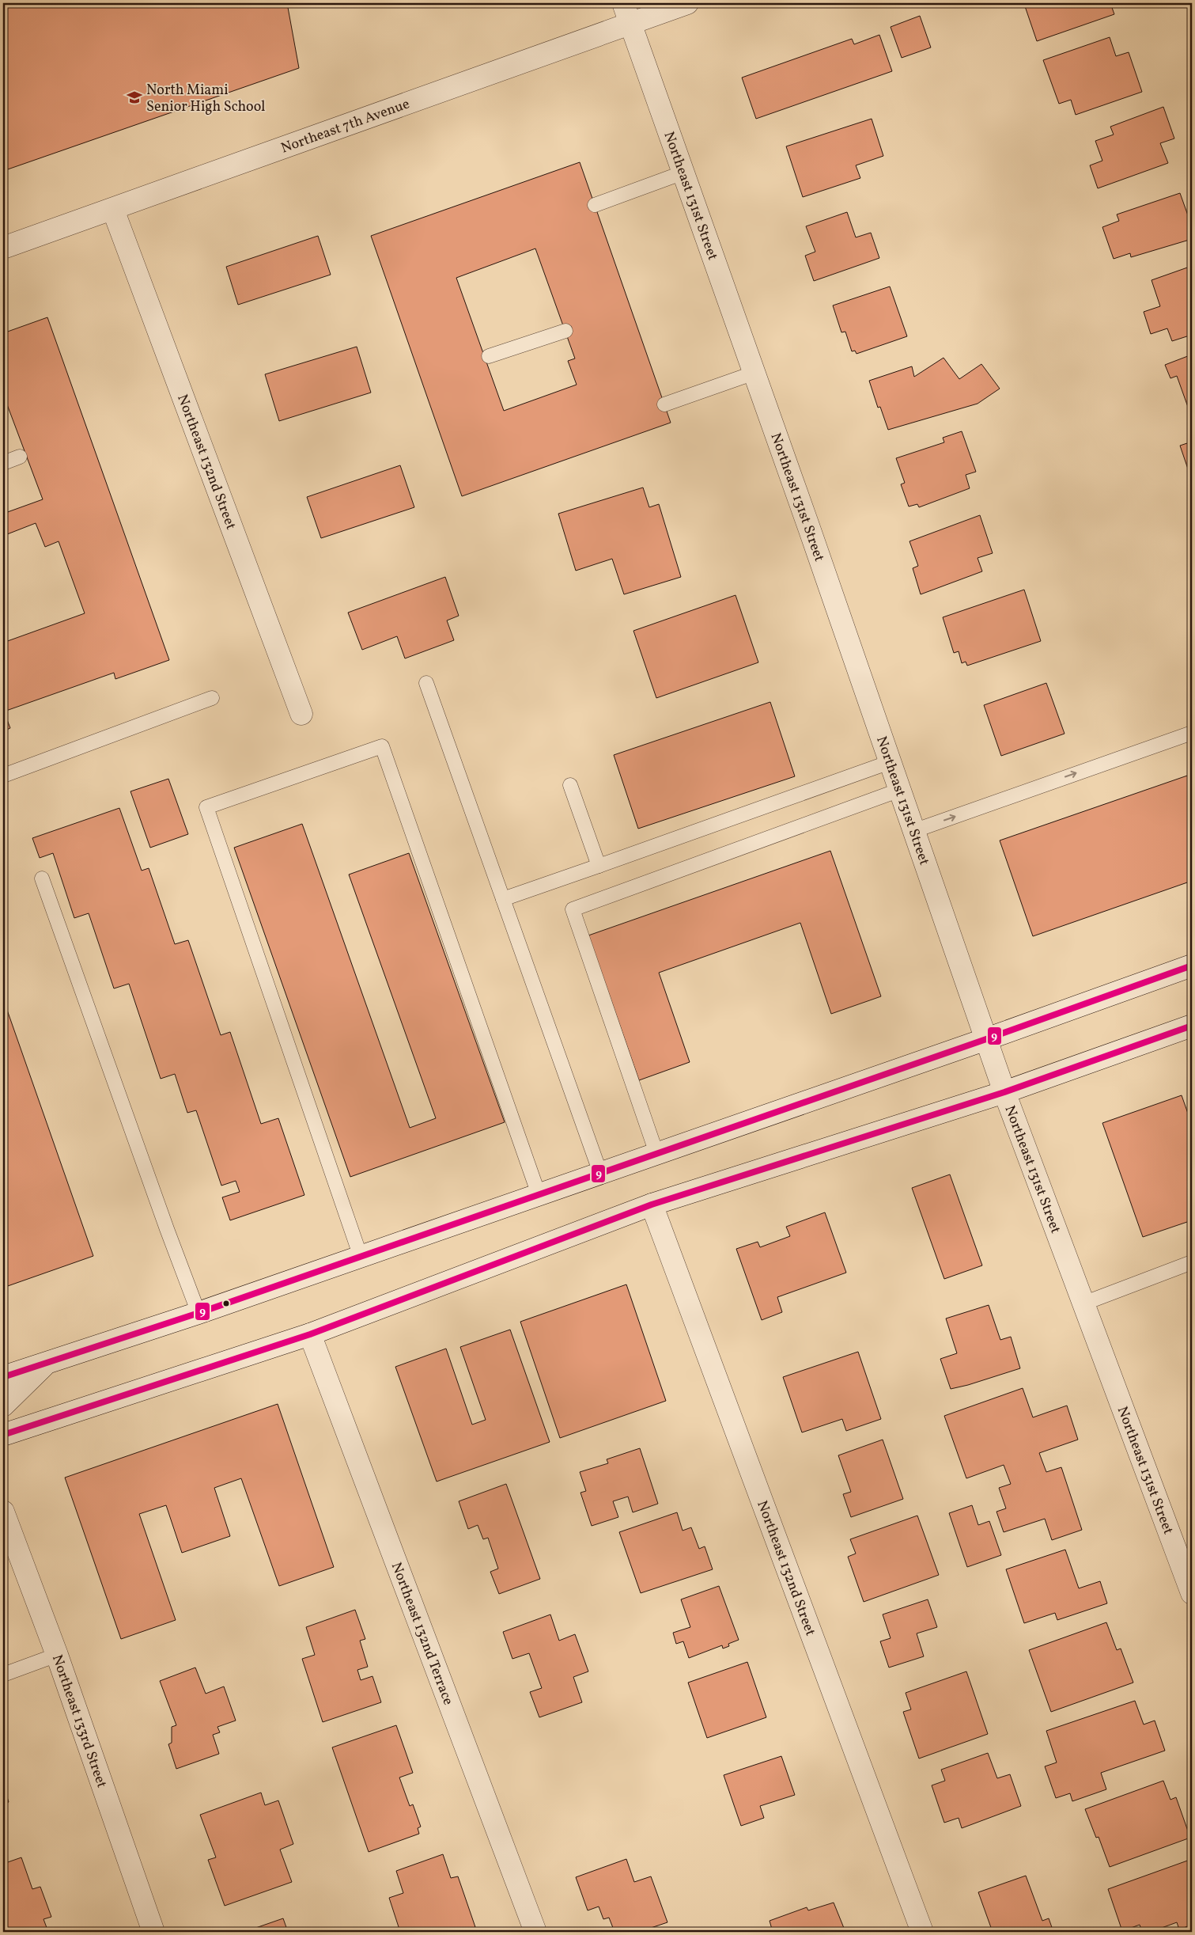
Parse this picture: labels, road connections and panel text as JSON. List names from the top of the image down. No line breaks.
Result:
{"streets":{"street":["Northeast 7th Avenue","Northeast 131st Street","Northeast 132nd Street","Northeast 132nd Terrace","Northeast 133rd Street"]},"crossings":[["Northeast 7th Avenue","Northeast 131st Street"],["Northeast 7th Avenue","Northeast 132nd Street"]],"places":{"school or university":["North Miami Senior High School"]},"lines":["transit line 9"]}
